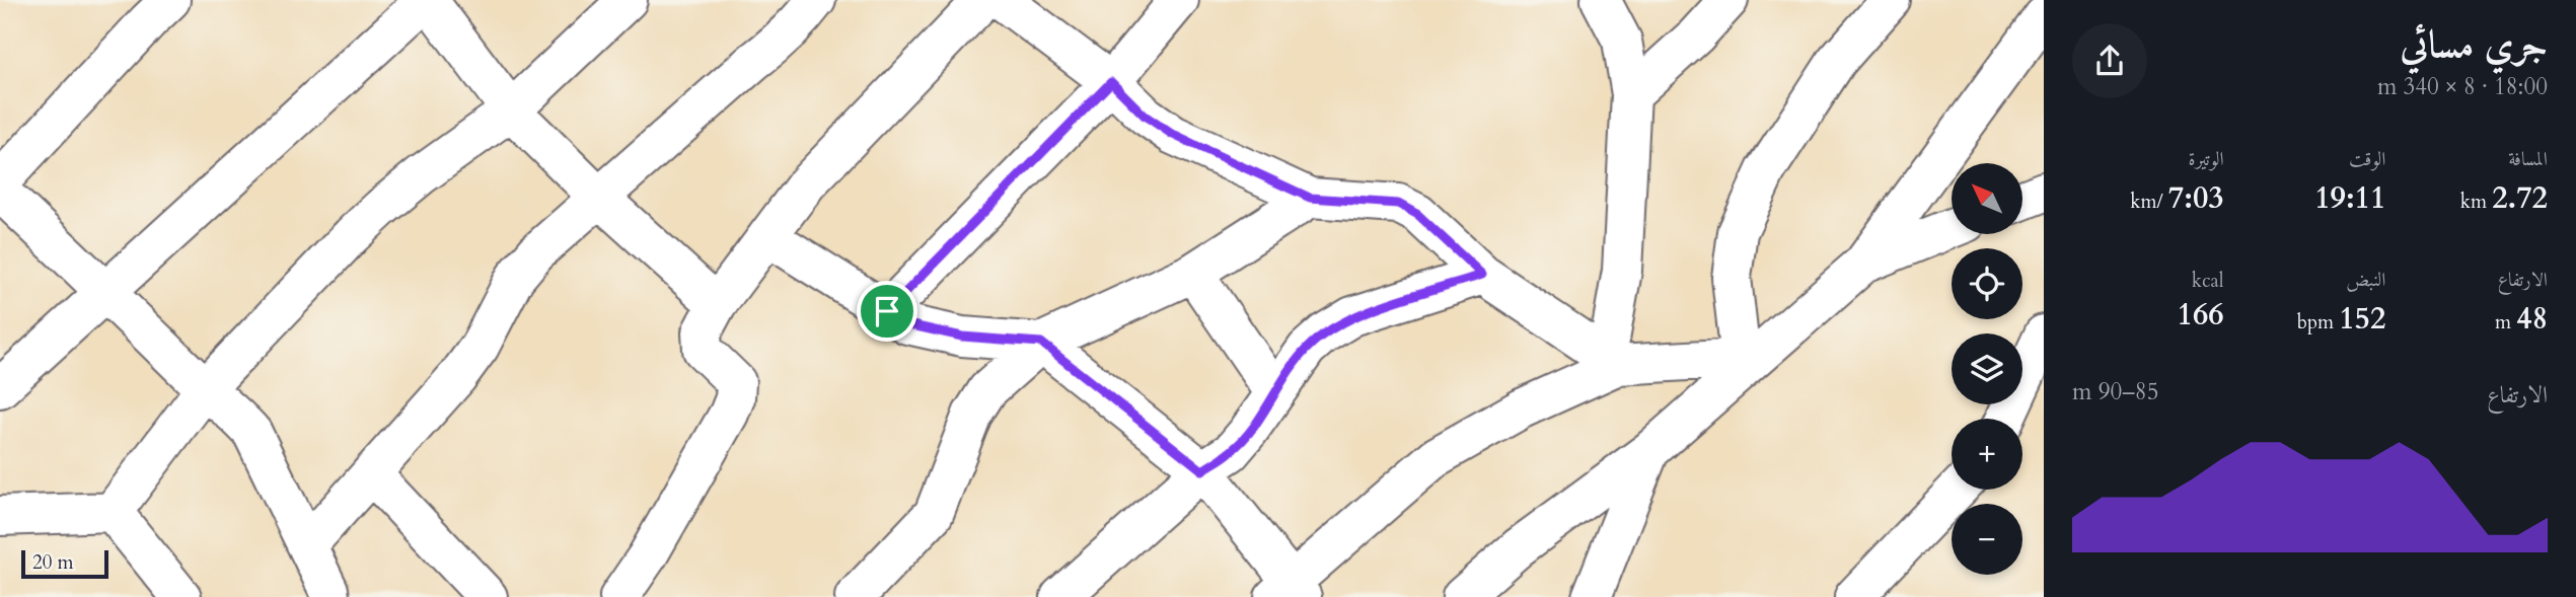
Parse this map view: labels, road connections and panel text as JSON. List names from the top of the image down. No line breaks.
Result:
{"scale_bar":"20 m","north":"top left","page":{"heading":["جري مسائي","18:00 · 8 × 340 m"],"stats":[["المسافة","2.72 km"],["الوقت","19:11"],["الوتيرة","7:03 /km"],["الارتفاع","48 m"],["النبض","152 bpm"],["kcal","166"]],"map_buttons":["+","−"],"chart":["الارتفاع","85–90 m"],"scale":"20 m"}}
